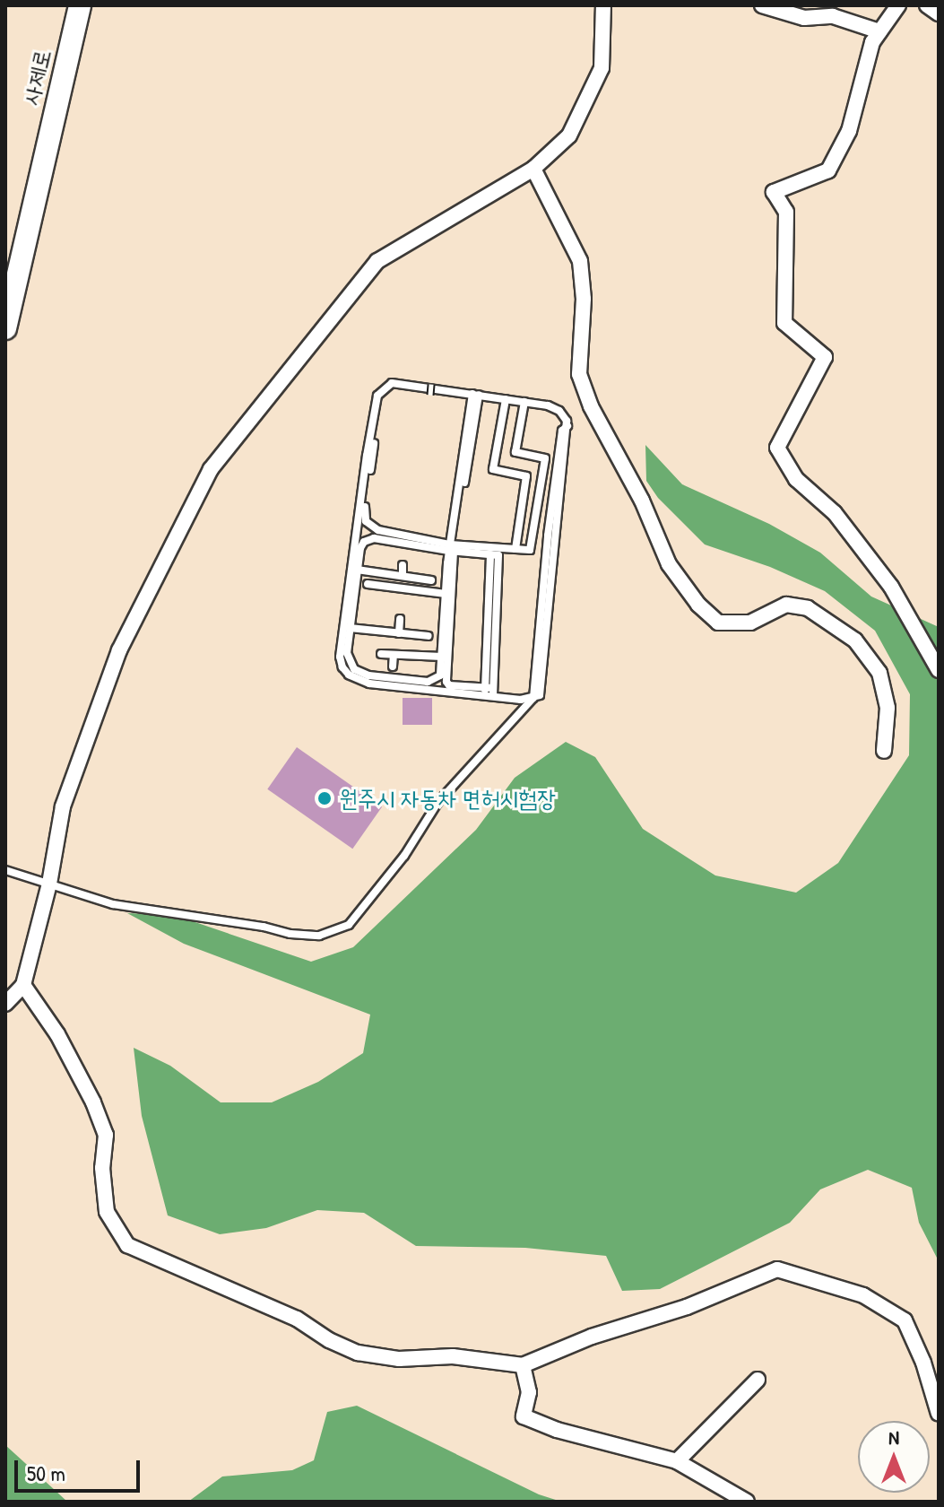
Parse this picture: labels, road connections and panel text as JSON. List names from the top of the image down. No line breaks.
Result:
{"streets":{"street":["사제로"]},"places":["원주시 자동차 면허시험장"],"scale_bar":"50 m","north":"top"}
